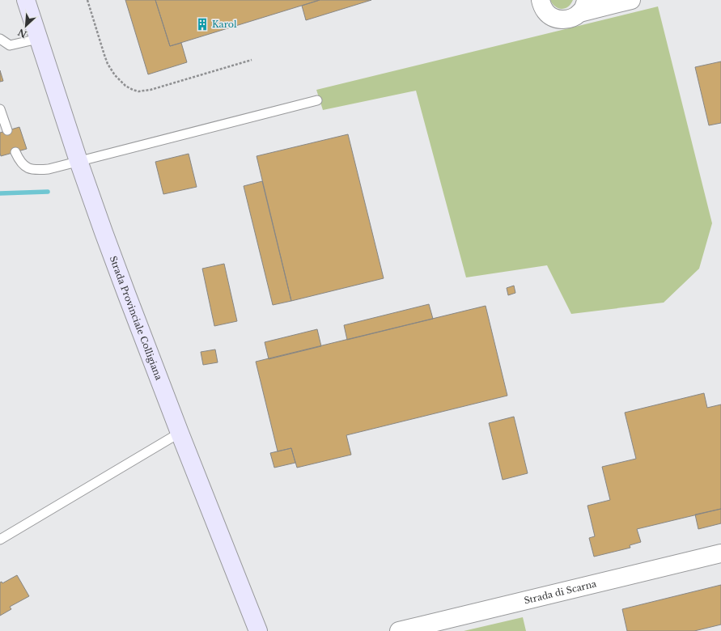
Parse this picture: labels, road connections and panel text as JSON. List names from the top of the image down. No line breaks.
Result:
{"streets":{"main road":["Strada Provinciale Colligiana"],"street":["Strada di Scarna"]},"places":{"building":["Karol"]},"north":"bottom left"}
